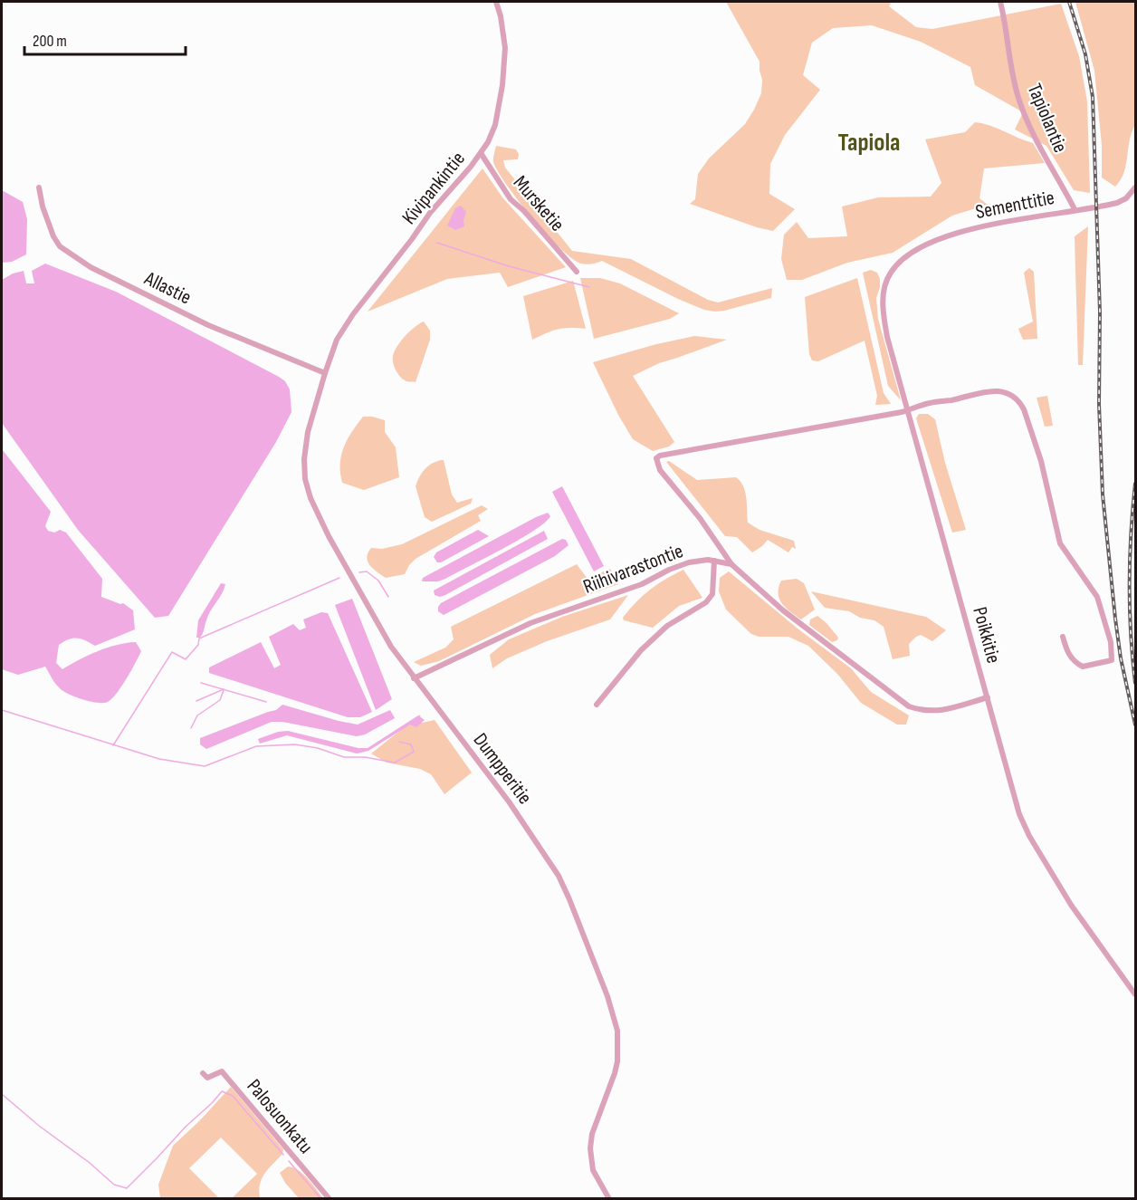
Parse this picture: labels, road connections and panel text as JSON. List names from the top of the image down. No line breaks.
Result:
{"streets":{"street":["Tapiolantie","Kivipankintie","Mursketie","Sementtitie","Allastie","Riihivarastontie","Poikkitie","Dumpperitie","Palosuonkatu"]},"crossings":[["Tapiolantie","Sementtitie"],["Kivipankintie","Mursketie"],["Kivipankintie","Allastie"],["Kivipankintie","Dumpperitie"],["Sementtitie","Poikkitie"],["Allastie","Dumpperitie"],["Riihivarastontie","Poikkitie"],["Riihivarastontie","Dumpperitie"]],"districts":["Tapiola"],"scale_bar":"200 m"}
